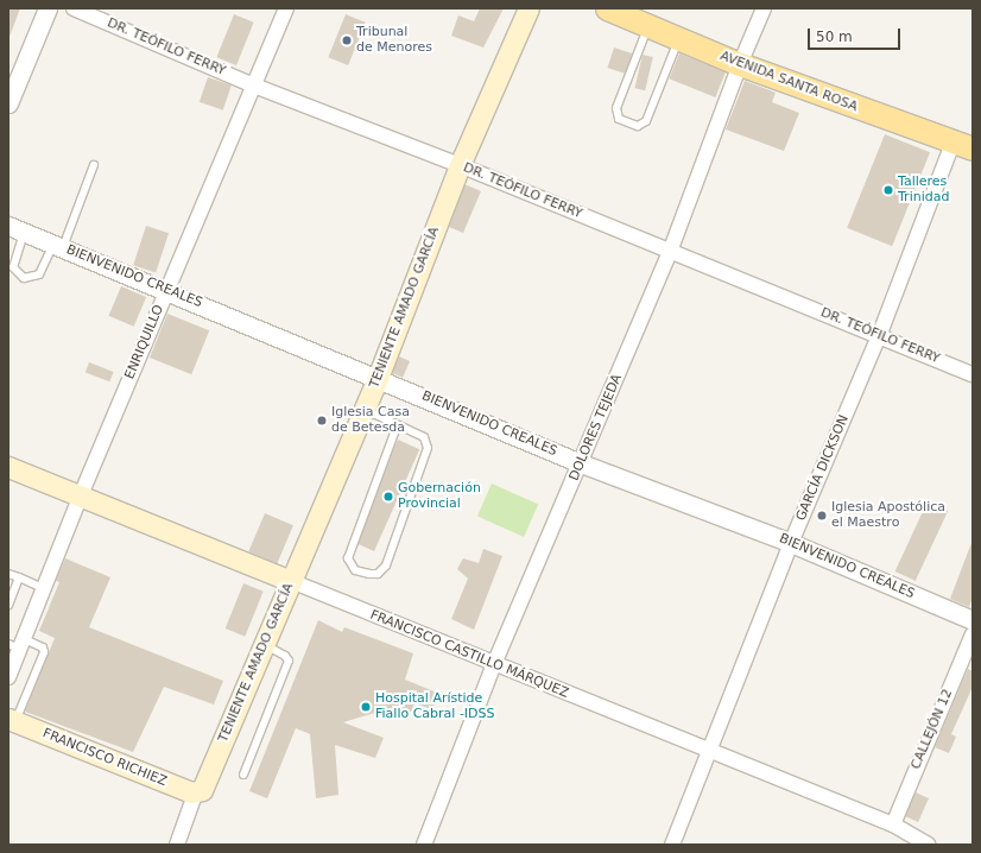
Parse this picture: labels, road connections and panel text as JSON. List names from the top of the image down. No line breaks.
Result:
{"streets":{"main road":["AVENIDA SANTA ROSA","TENIENTE AMADO GARCÍA","FRANCISCO CASTILLO MÁRQUEZ","FRANCISCO RICHIEZ"],"street":["DR. TEÓFILO FERRY","BIENVENIDO CREALES","ENRIQUILLO","DOLORES TEJEDA","GARCÍA DICKSON","CALLEJÓN 12"]},"crossings":[["DR. TEÓFILO FERRY","TENIENTE AMADO GARCÍA"],["DR. TEÓFILO FERRY","ENRIQUILLO"],["DR. TEÓFILO FERRY","DOLORES TEJEDA"],["DR. TEÓFILO FERRY","GARCÍA DICKSON"],["AVENIDA SANTA ROSA","DOLORES TEJEDA"],["AVENIDA SANTA ROSA","GARCÍA DICKSON"],["BIENVENIDO CREALES","TENIENTE AMADO GARCÍA"],["BIENVENIDO CREALES","ENRIQUILLO"],["BIENVENIDO CREALES","DOLORES TEJEDA"],["BIENVENIDO CREALES","GARCÍA DICKSON"],["TENIENTE AMADO GARCÍA","FRANCISCO CASTILLO MÁRQUEZ"],["TENIENTE AMADO GARCÍA","FRANCISCO RICHIEZ"],["ENRIQUILLO","FRANCISCO CASTILLO MÁRQUEZ"],["DOLORES TEJEDA","FRANCISCO CASTILLO MÁRQUEZ"],["GARCÍA DICKSON","FRANCISCO CASTILLO MÁRQUEZ"],["FRANCISCO CASTILLO MÁRQUEZ","CALLEJÓN 12"]],"places":["Tribunal de Menores","Talleres Trinidad","Iglesia Casa de Betesda","Gobernación Provincial","Iglesia Apostólica el Maestro","Hospital Arístide Fiallo Cabral -IDSS"],"scale_bar":"50 m"}
